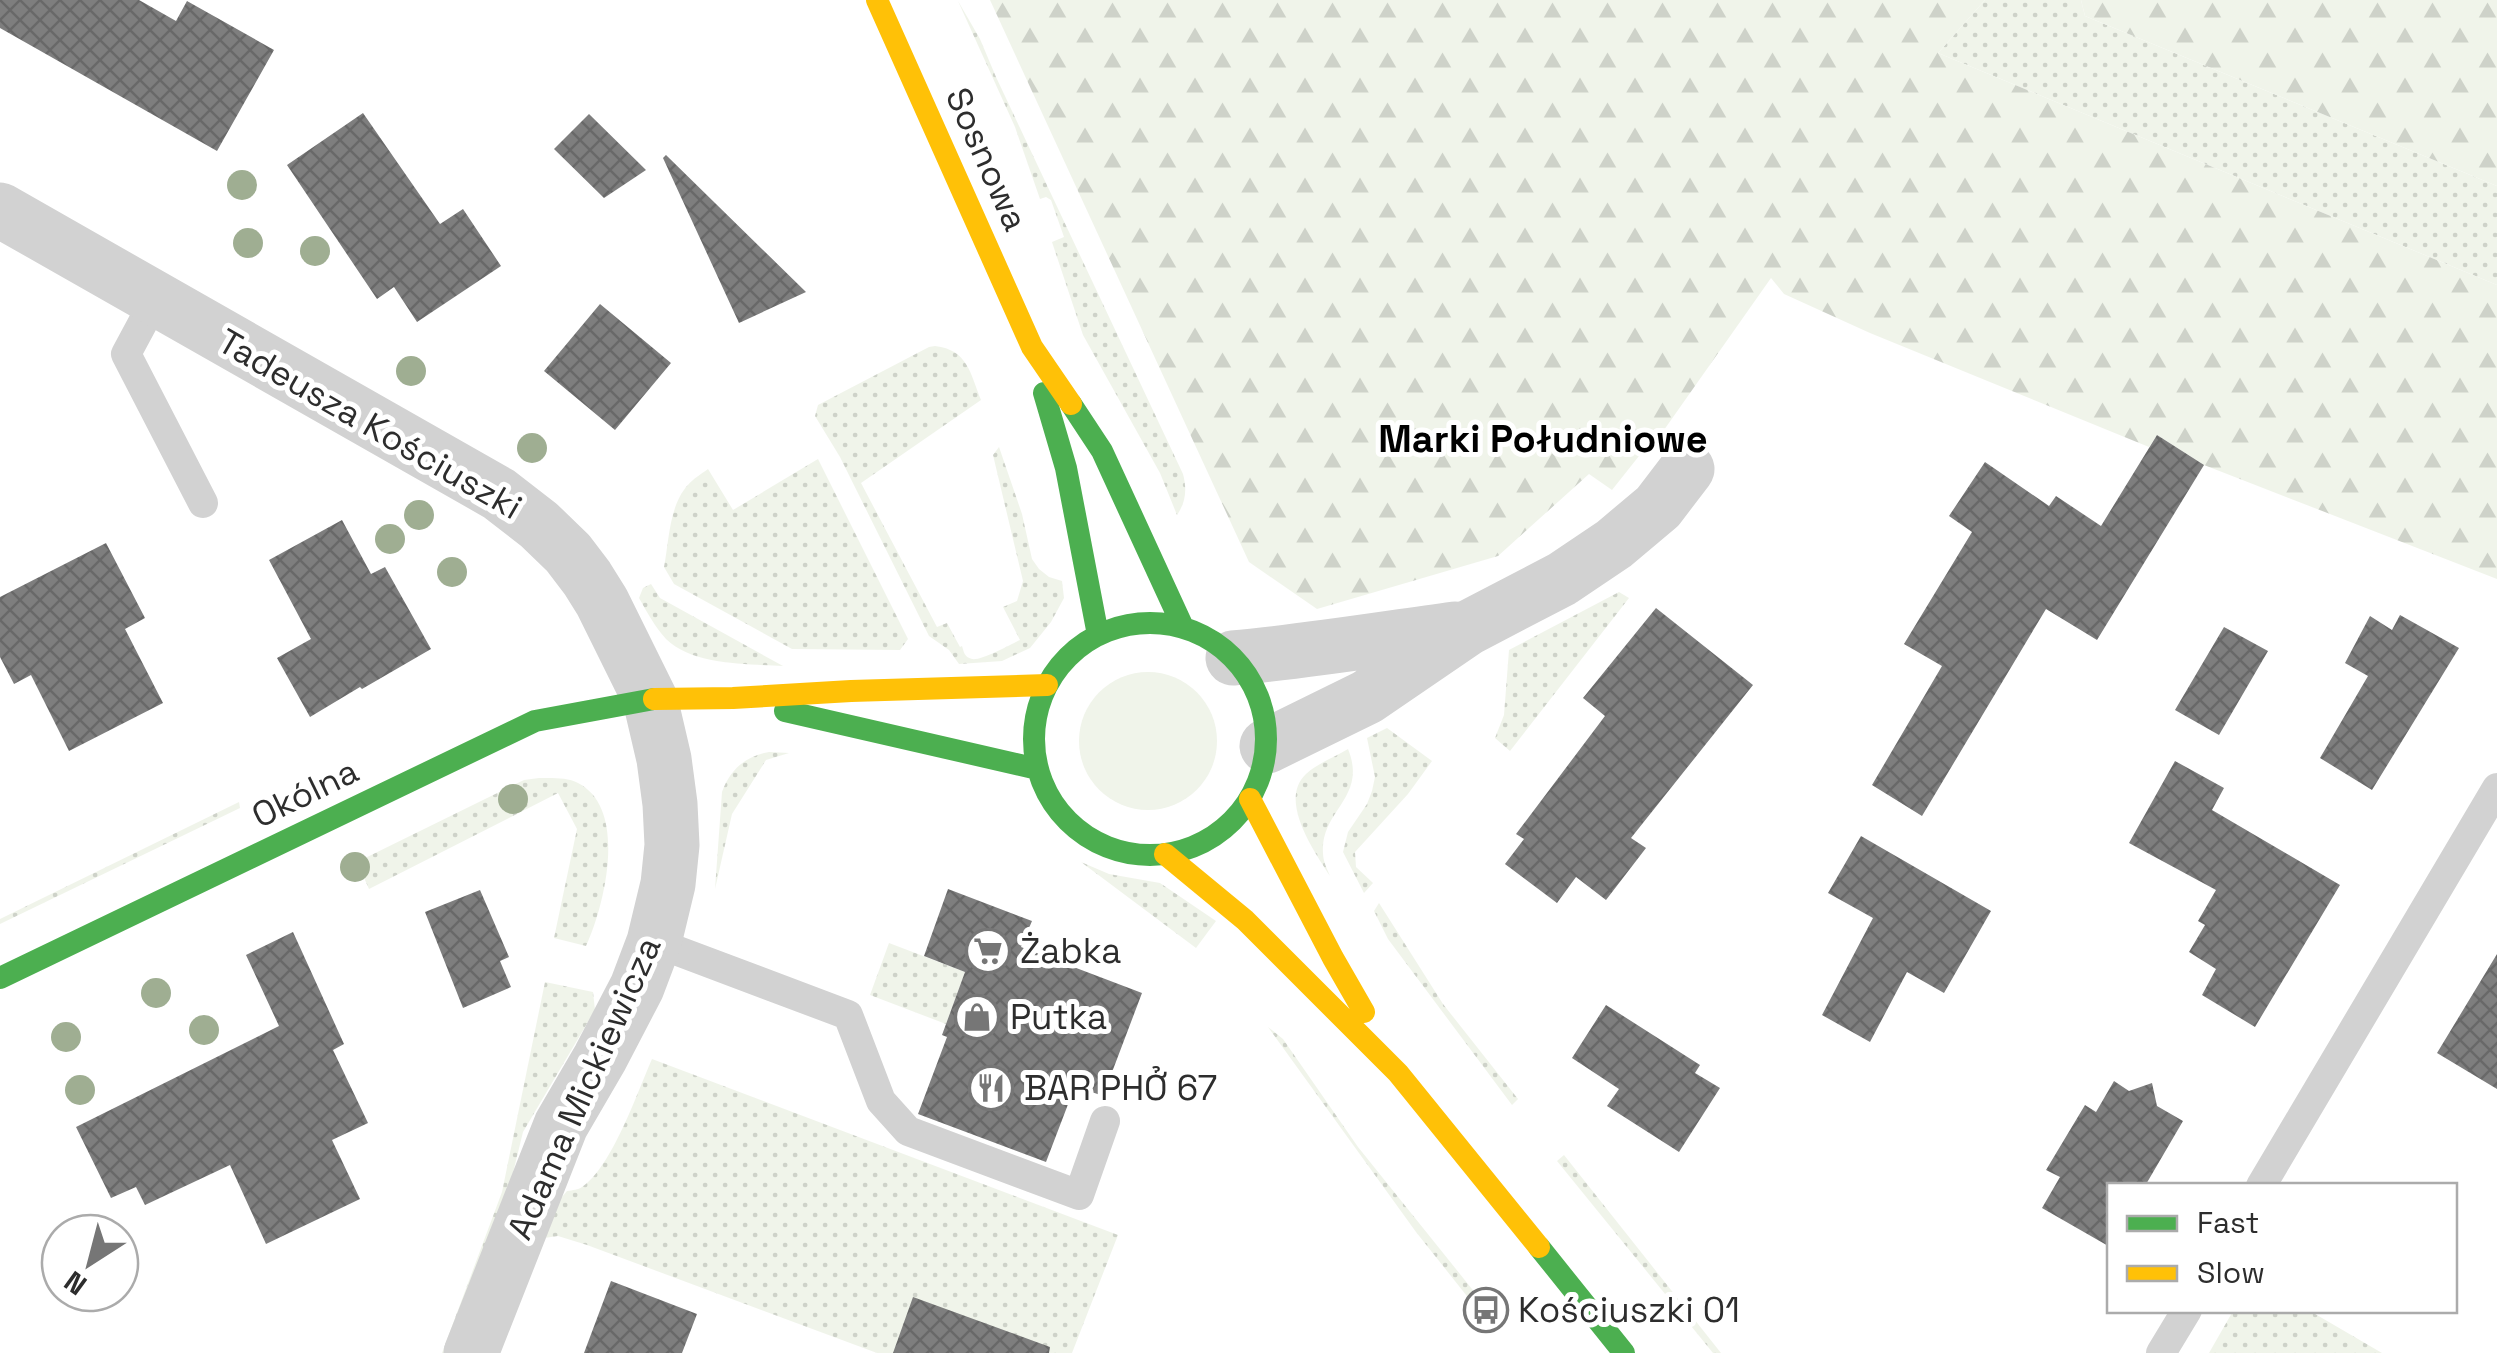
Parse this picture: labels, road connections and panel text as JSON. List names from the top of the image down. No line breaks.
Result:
{"streets":{"street":["Sosnowa","Tadeusza Kościuszki","Okólna","Adama Mickiewicza"]},"crossings":[["Tadeusza Kościuszki","Okólna"],["Tadeusza Kościuszki","Adama Mickiewicza"],["Okólna","Adama Mickiewicza"]],"districts":["Marki Południowe"],"places":{"supermarket":["Żabka"],"shop":["Putka"],"restaurant":["BAR PHỞ 67"],"bus stop":["Kościuszki 01"]},"legend":["Fast","Slow"],"north":"bottom left"}
